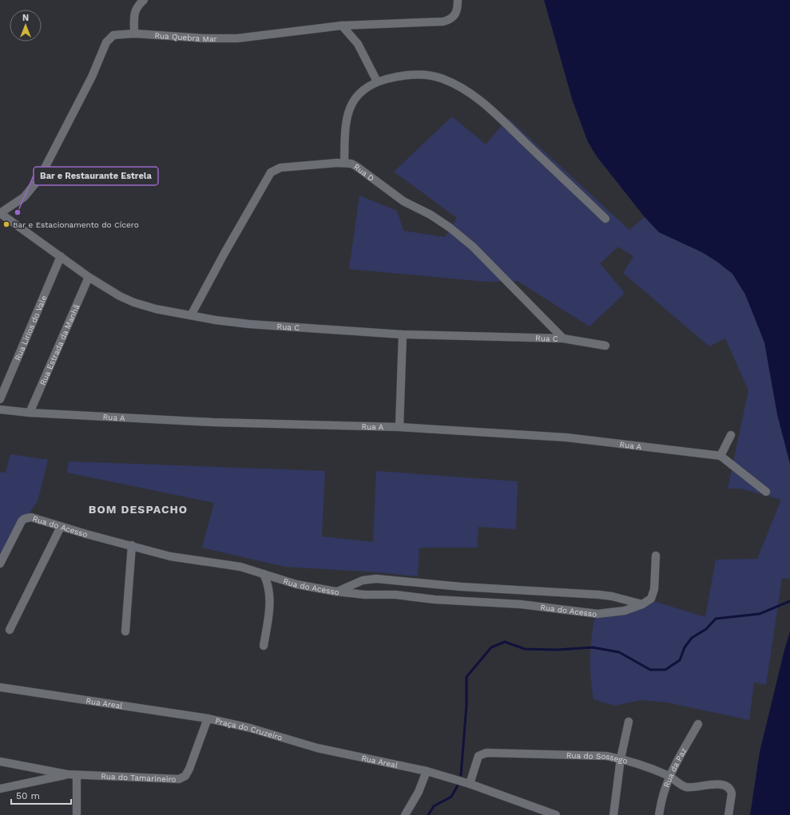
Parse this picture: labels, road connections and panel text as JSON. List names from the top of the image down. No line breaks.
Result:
{"streets":{"street":["Rua Quebra Mar","Rua D","Rua C","Rua Lirios do Vale","Rua Estrada da Manhã","Rua A","Rua do Acesso","Rua Areal","Praça do Cruzeiro","Rua do Sossego","Rua da Paz","Rua do Tamarineiro"]},"crossings":[["Rua Quebra Mar","Rua C"],["Rua D","Rua C"],["Rua C","Rua Lirios do Vale"],["Rua C","Rua Estrada da Manhã"],["Rua Estrada da Manhã","Rua A"],["Rua Areal","Praça do Cruzeiro"],["Rua Areal","Rua do Sossego"],["Rua Areal","Rua do Tamarineiro"],["Praça do Cruzeiro","Rua do Tamarineiro"],["Rua do Sossego","Rua da Paz"]],"districts":["BOM DESPACHO"],"places":["Bar e Restaurante Estrela","Bar e Estacionamento do Cícero"],"scale_bar":"50 m","north":"top"}
